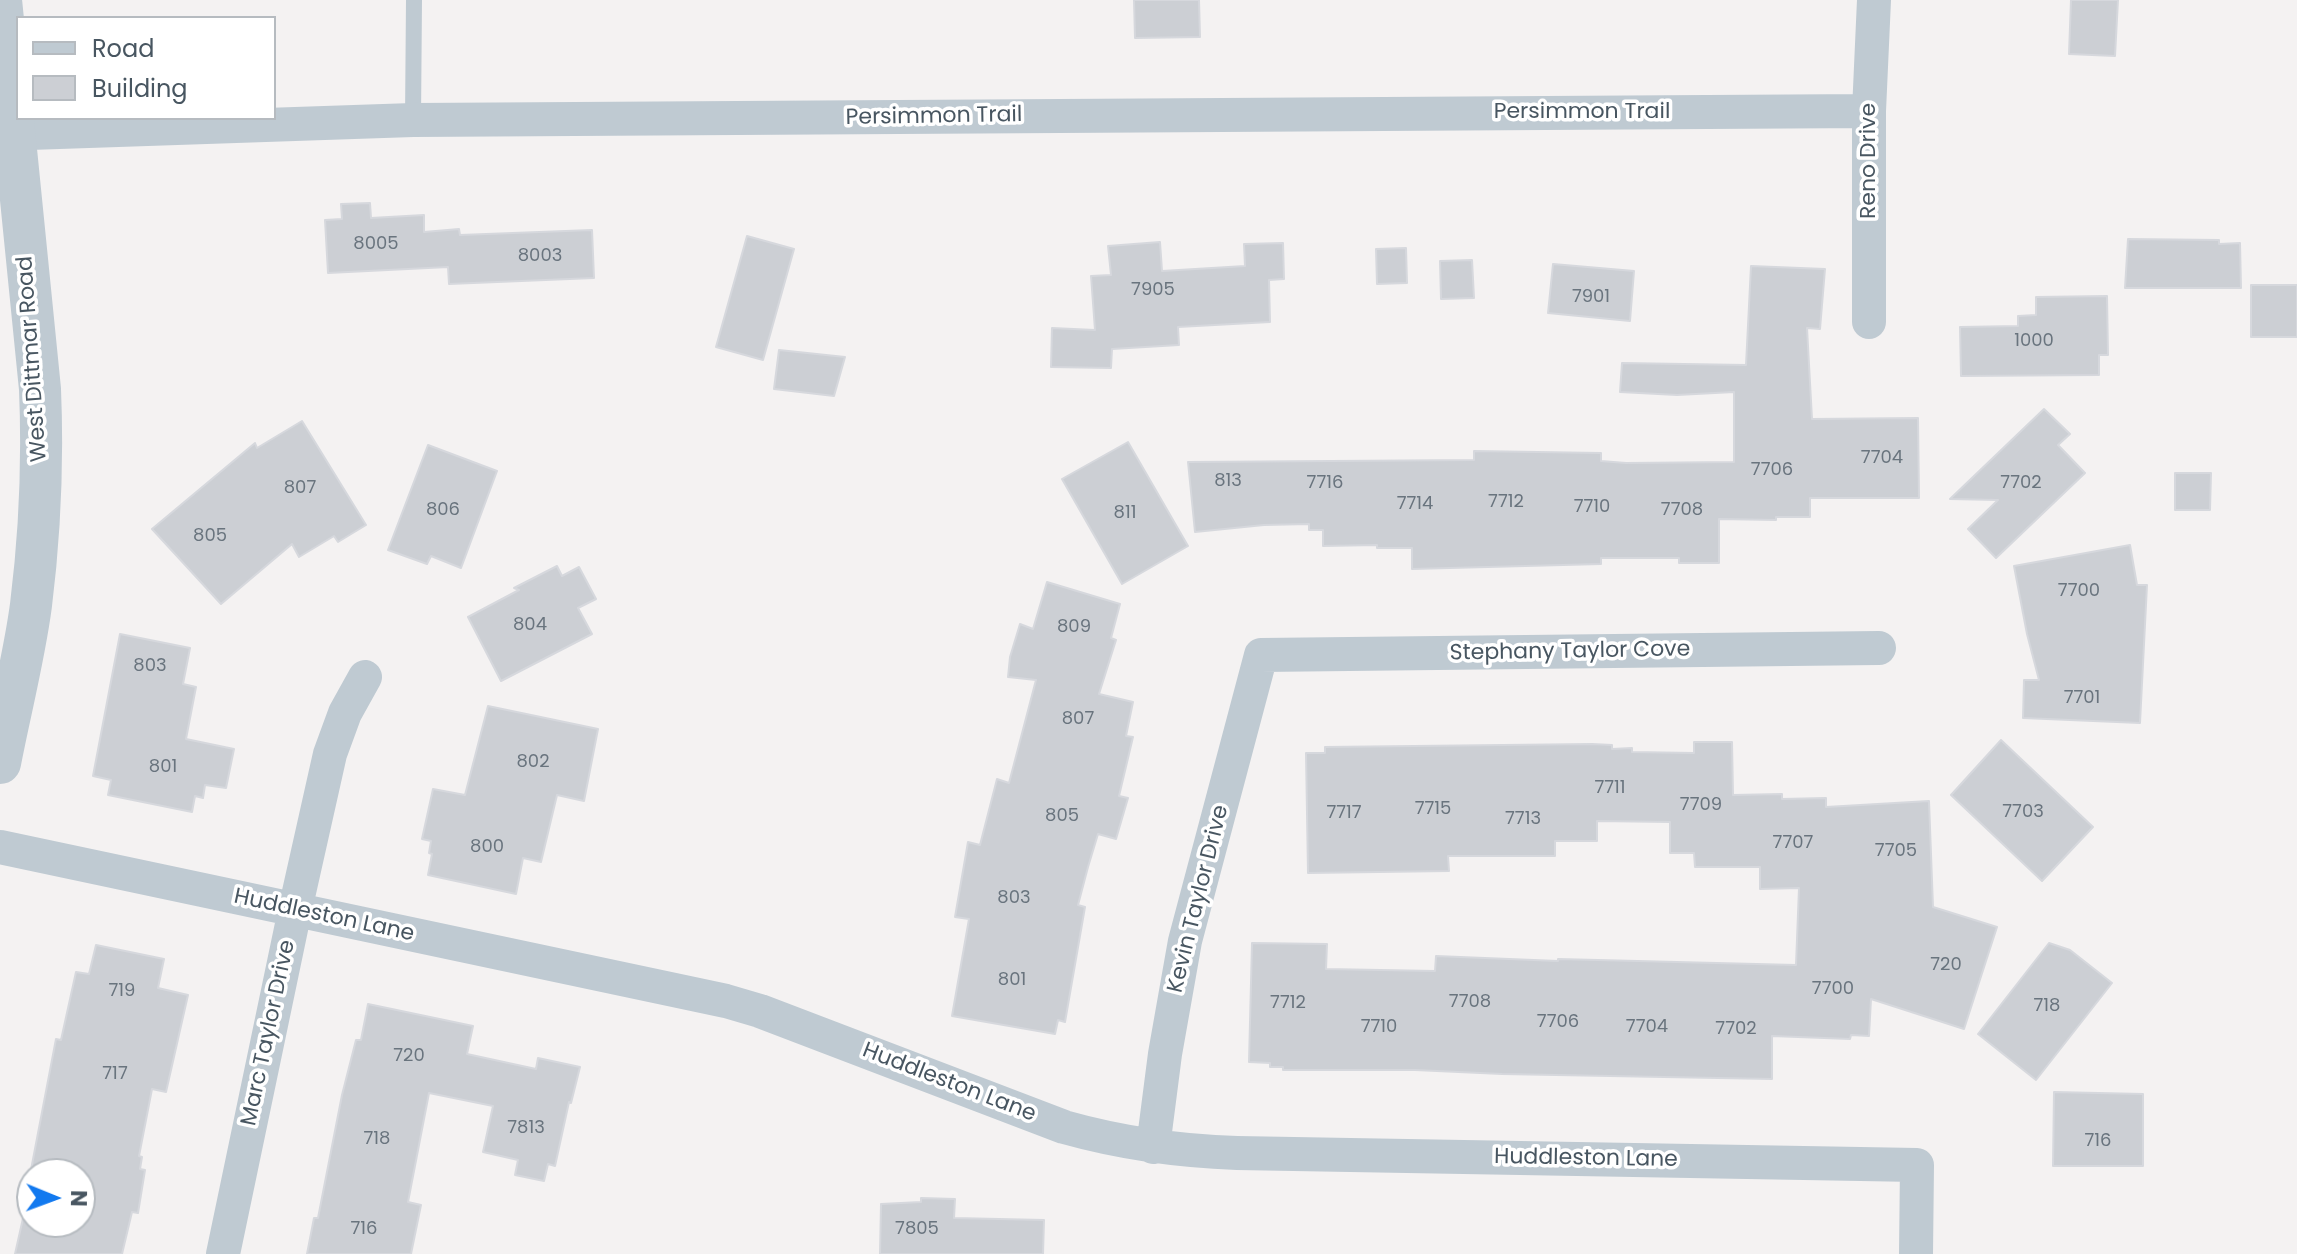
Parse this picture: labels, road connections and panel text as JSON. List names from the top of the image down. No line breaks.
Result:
{"streets":{"street":["Persimmon Trail","Reno Drive","West Dittmar Road","Stephany Taylor Cove","Kevin Taylor Drive","Huddleston Lane","Marc Taylor Drive"]},"crossings":[["Persimmon Trail","Reno Drive"],["Persimmon Trail","West Dittmar Road"],["Stephany Taylor Cove","Kevin Taylor Drive"],["Kevin Taylor Drive","Huddleston Lane"],["Huddleston Lane","Marc Taylor Drive"]],"house_numbers":["8005","8003","7905","7901","1000","7704","7706","813","7716","7702","807","7712","7714","7710","806","7708","811","805","7700","804","809","803","7701","807","802","801","7711","7709","7715","7703","7717","805","7713","7707","800","7705","803","720","801","7700","719","7708","7712","718","7706","7710","7704","7702","720","717","7813","718","716","716","7805"],"legend":["Road","Building"],"north":"right"}
